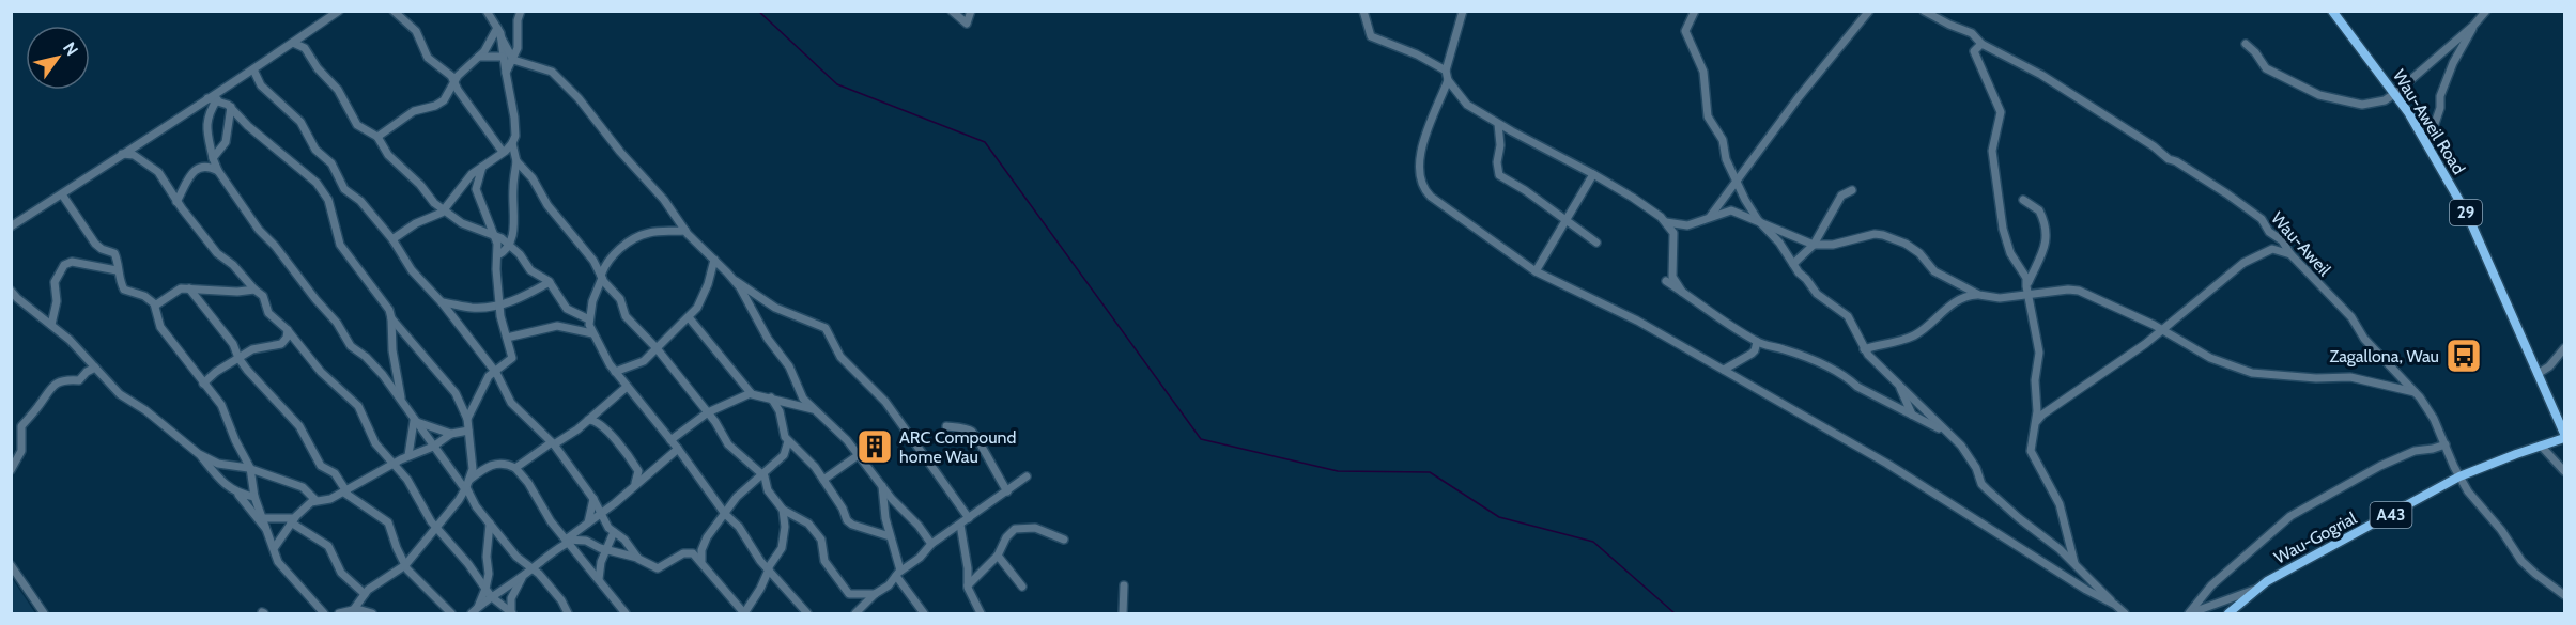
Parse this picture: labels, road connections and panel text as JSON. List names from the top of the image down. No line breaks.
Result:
{"streets":{"main road":["Wau-Aweil Road","29","A43","Wau-Gogrial"],"street":["Wau-Aweil"]},"crossings":[["Wau-Aweil Road","Wau-Gogrial"],["Wau-Aweil","Wau-Gogrial"]],"places":{"bus stop":["Zagallona, Wau"],"building":["ARC Compound home Wau"]},"north":"top right"}
